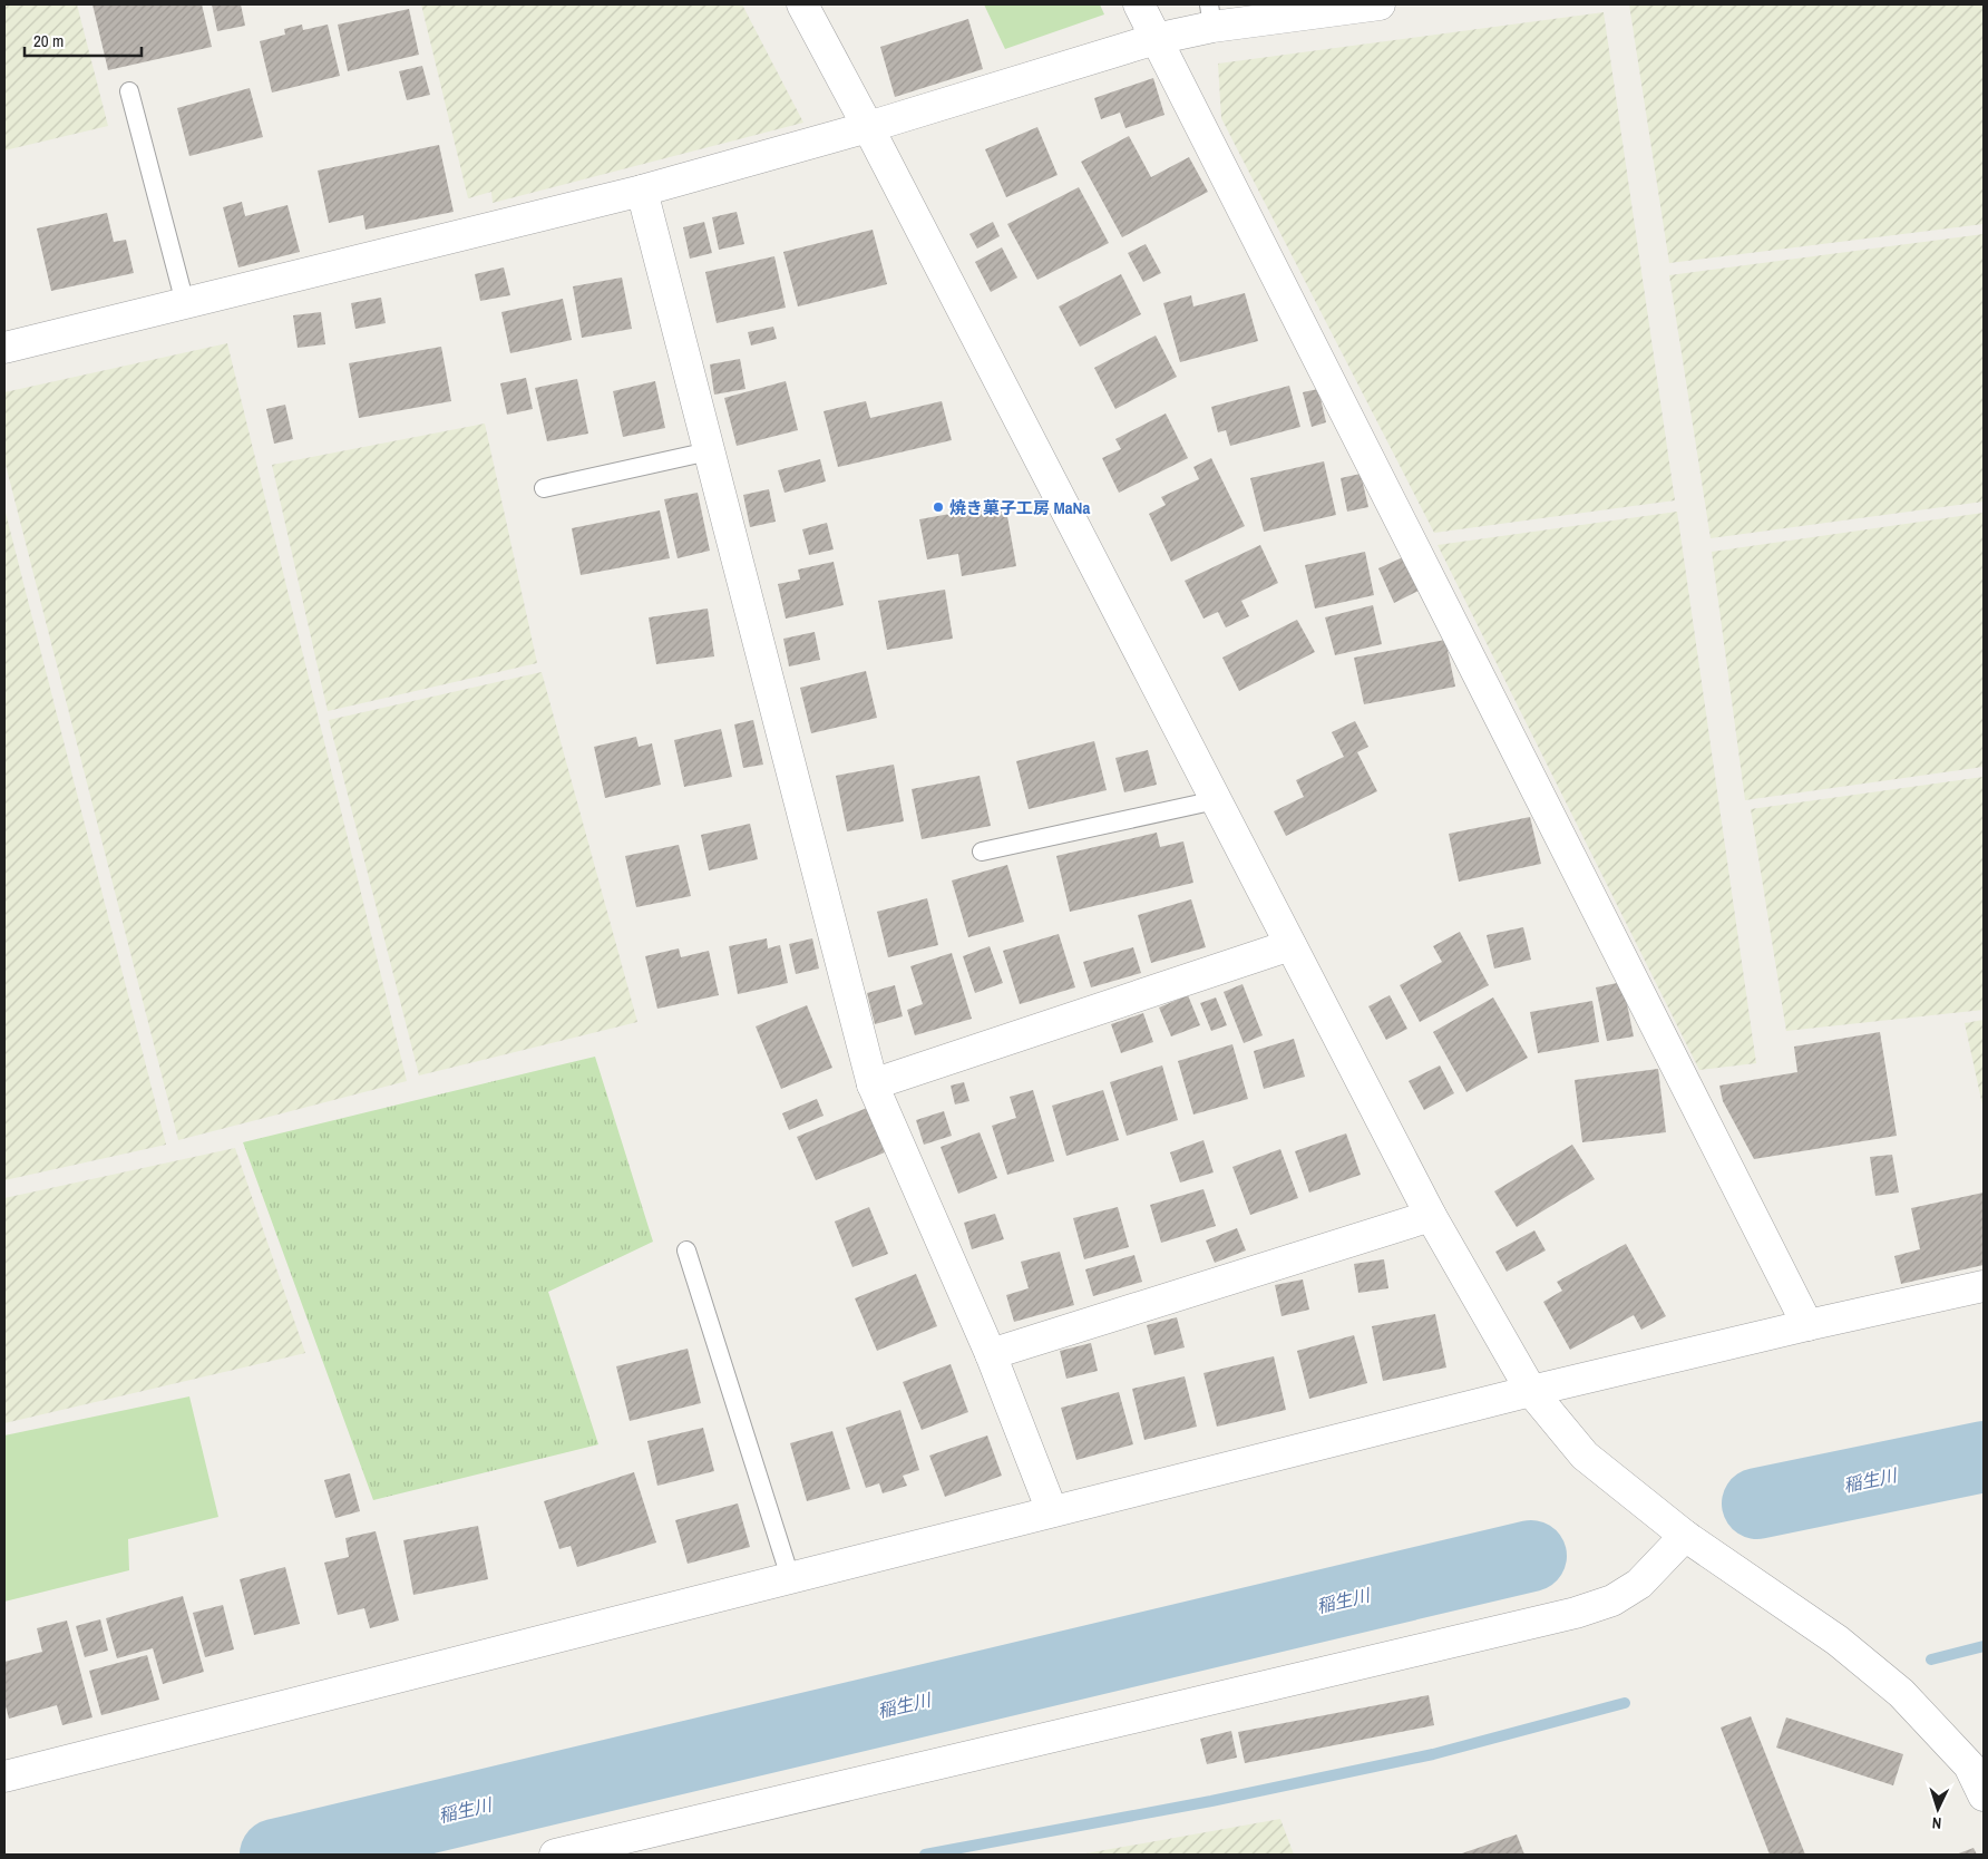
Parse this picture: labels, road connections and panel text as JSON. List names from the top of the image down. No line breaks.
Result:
{"water":["稲生川"],"places":["焼き菓子工房 MaNa"],"scale_bar":"20 m","north":"bottom"}
